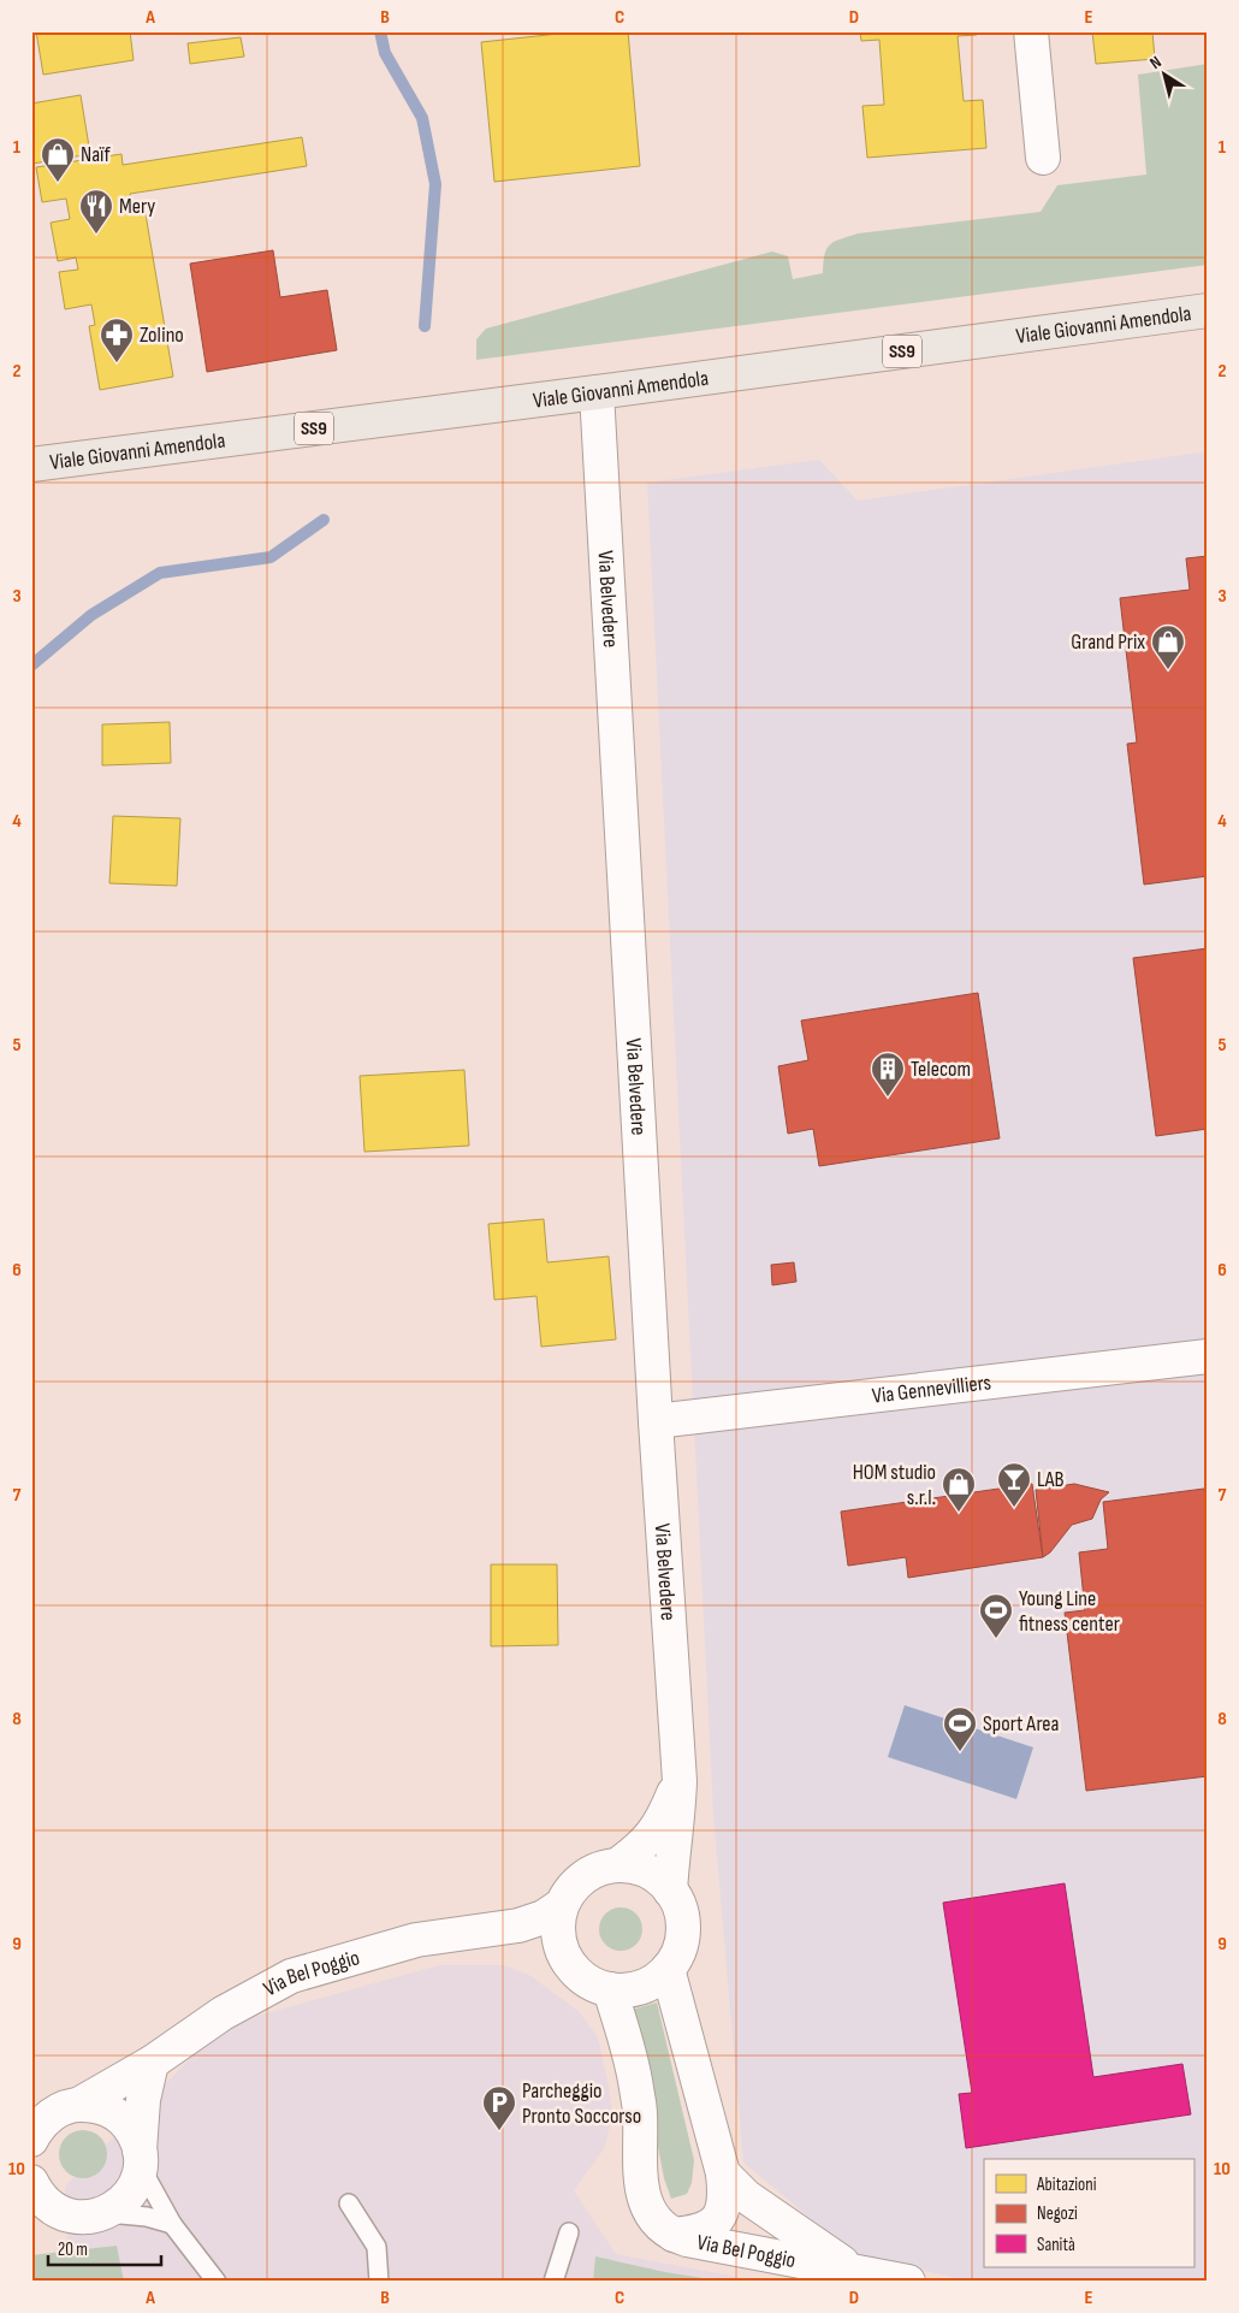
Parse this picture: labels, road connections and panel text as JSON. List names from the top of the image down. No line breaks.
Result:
{"streets":{"main road":["Viale Giovanni Amendola","SS9"],"street":["Via Belvedere","Via Gennevilliers","Via Bel Poggio"]},"crossings":[["Viale Giovanni Amendola","Via Belvedere"],["Via Belvedere","Via Gennevilliers"],["Via Belvedere","Via Bel Poggio"]],"places":{"shop":["Naïf","Grand Prix","HOM studio s.r.l."],"restaurant":["Mery"],"pharmacy":["Zolino"],"building":["Telecom"],"bar":["LAB"],"sports":["Young Line fitness center","Sport Area"],"parking":["Parcheggio Pronto Soccorso"]},"legend":["Abitazioni","Negozi","Sanità"],"scale_bar":"20 m","north":"top left","grid":{"columns":["A","B","C","D","E"],"rows":["1","2","3","4","5","6","7","8","9","10"]}}
